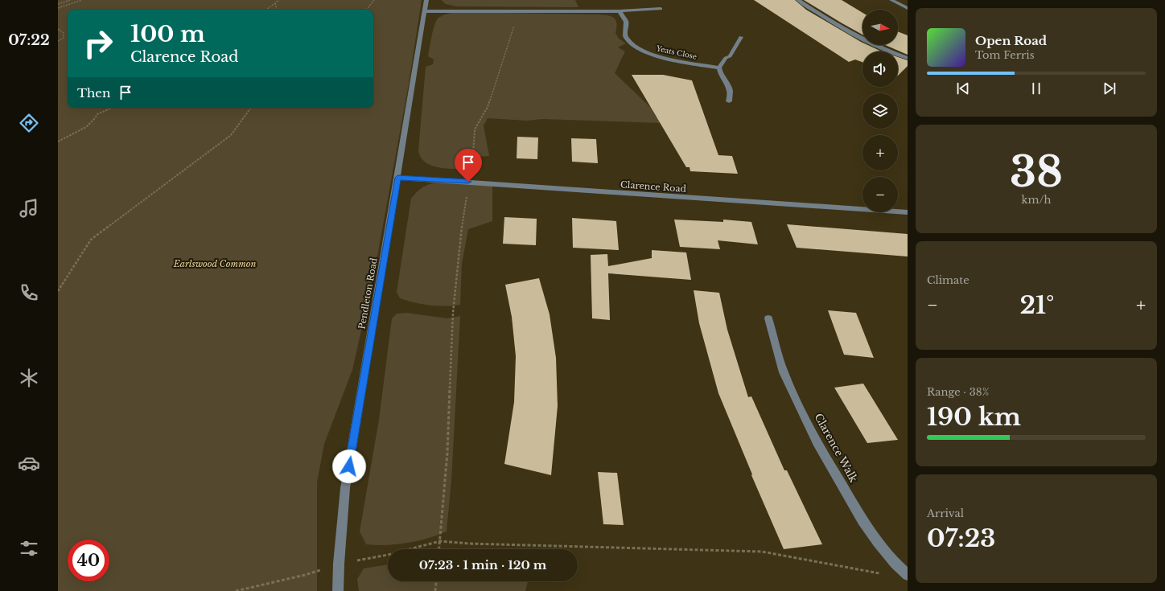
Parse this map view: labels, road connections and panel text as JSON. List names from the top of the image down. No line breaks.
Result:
{"streets":{"street":["Yeats Close","Clarence Road","Pendleton Road","Clarence Walk"]},"crossings":[["Clarence Road","Pendleton Road"]],"parks":["Earlswood Common"],"north":"right","page":{"tabs":"07:22","map_buttons":["+","−"],"turn":["100 m","Clarence Road"],"song":["Open Road","Tom Ferris"],"then":"Then","tile":[["38","km/h"],"Climate",["Range · 38%","190 km"],["Arrival","07:23"]],"heat":["−","21°","+"],"limit":"40","trip":"07:23 · 1 min · 120 m"}}
